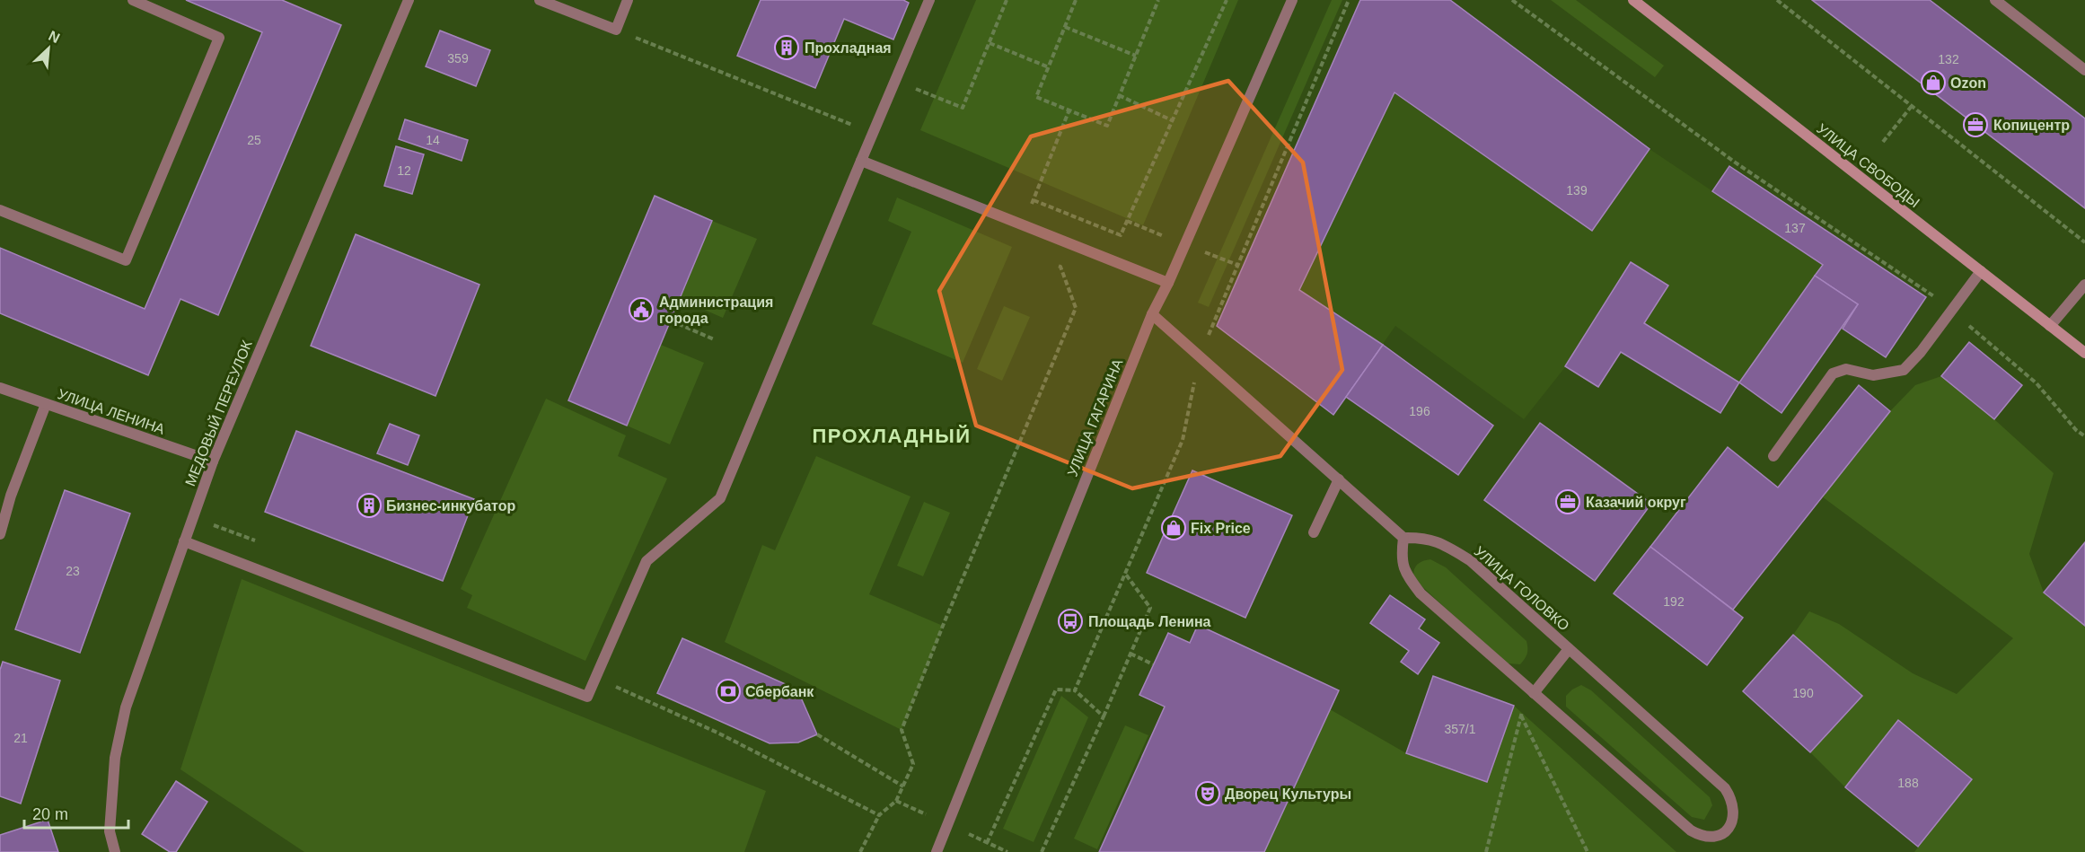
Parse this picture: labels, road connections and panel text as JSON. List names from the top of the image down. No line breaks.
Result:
{"streets":{"main road":["УЛИЦА СВОБОДЫ"],"street":["УЛИЦА ЛЕНИНА","МЕДОВЫЙ ПЕРЕУЛОК","УЛИЦА ГАГАРИНА","УЛИЦА ГОЛОВКО"]},"crossings":[["УЛИЦА ЛЕНИНА","МЕДОВЫЙ ПЕРЕУЛОК"]],"districts":["ПРОХЛАДНЫЙ"],"places":{"building":["Прохладная","Бизнес-инкубатор"],"shop":["Ozon","Fix Price"],"office":["Копицентр","Казачий округ"],"public building":["Администрация города"],"bus stop":["Площадь Ленина"],"bank":["Сбербанк"],"theatre":["Дворец Культуры"]},"house_numbers":["359","132","25","14","12","139","137","196","23","192","190","357/1","21","188"],"scale_bar":"20 m","north":"top right"}
